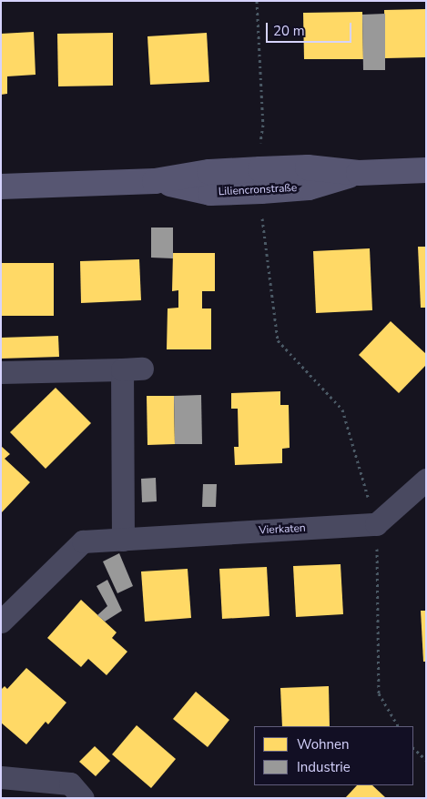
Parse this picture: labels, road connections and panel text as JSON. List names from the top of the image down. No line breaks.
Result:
{"streets":{"street":["Liliencronstraße","Vierkaten"]},"legend":["Wohnen","Industrie"],"scale_bar":"20 m"}
